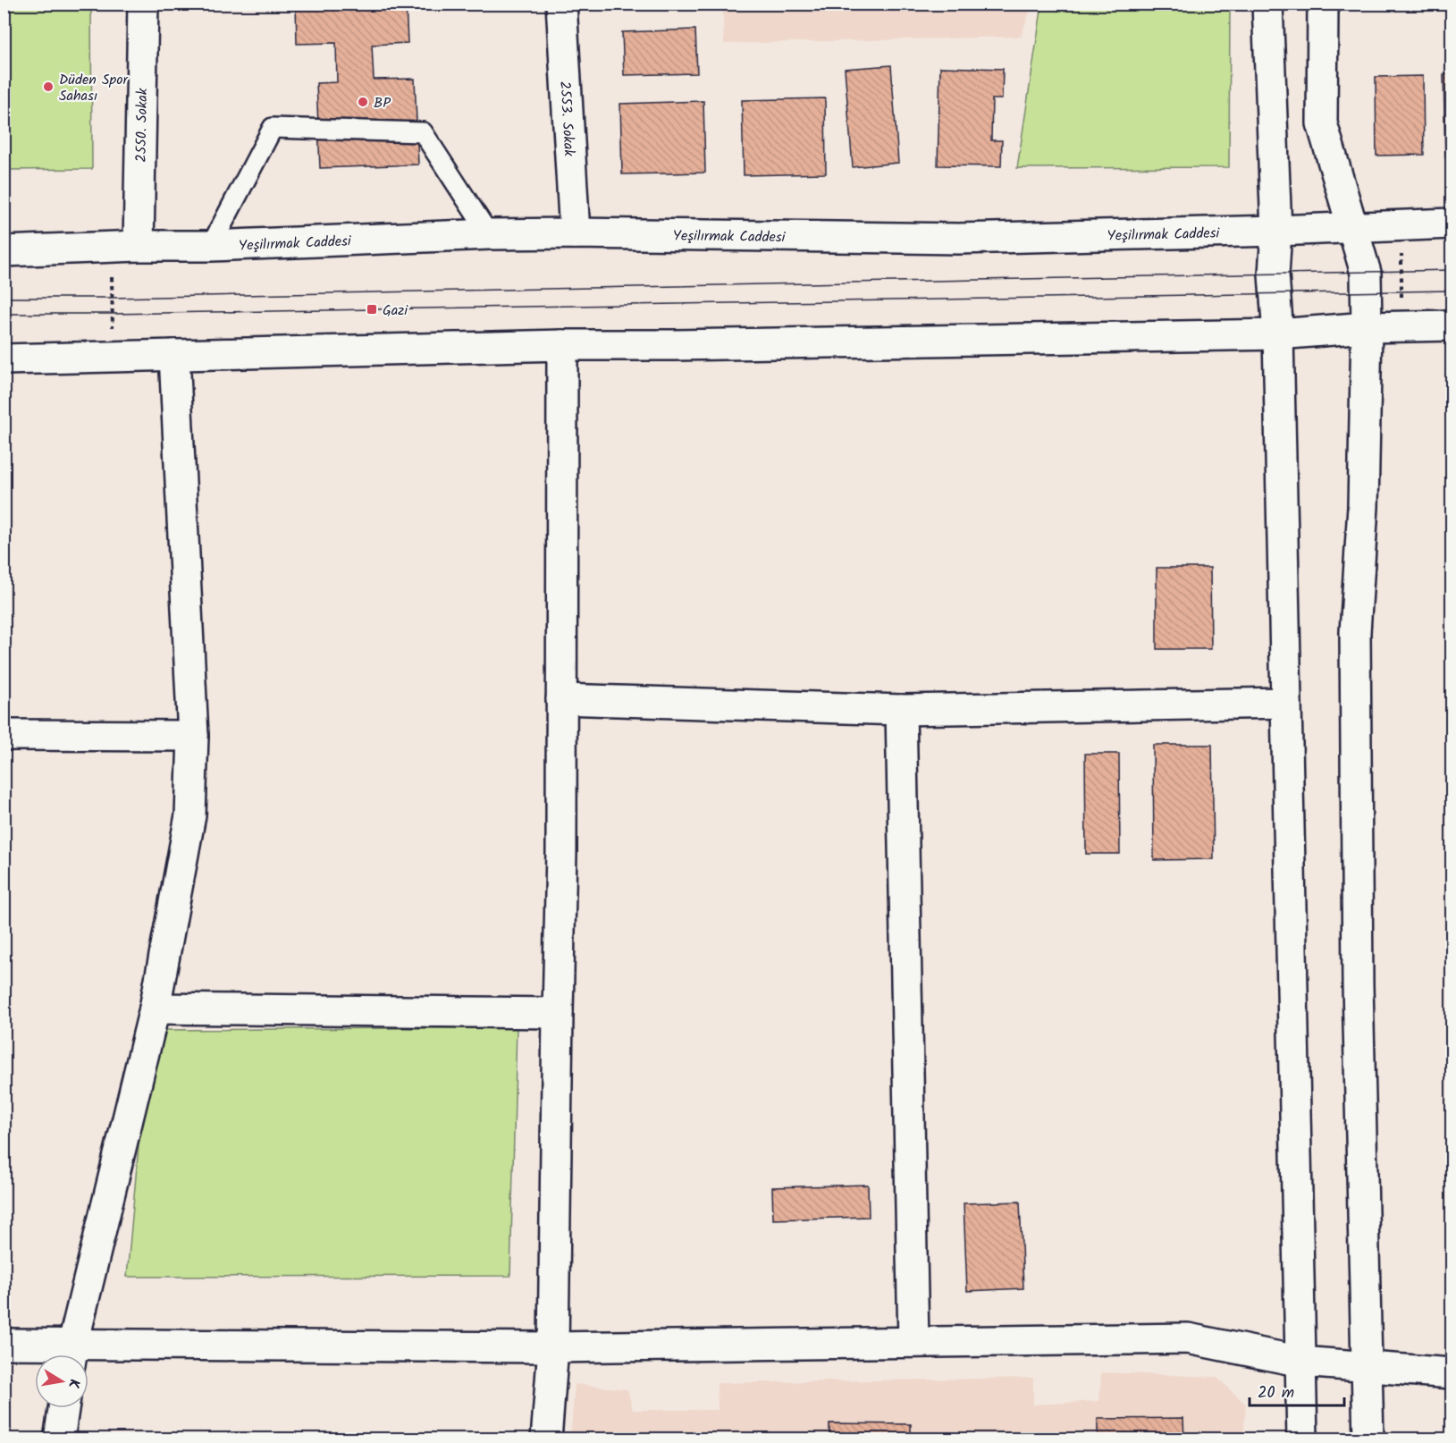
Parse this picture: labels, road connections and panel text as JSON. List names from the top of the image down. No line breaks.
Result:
{"streets":{"street":["2553. Sokak","2550. Sokak","Yeşilırmak Caddesi"]},"crossings":[["2553. Sokak","Yeşilırmak Caddesi"],["2550. Sokak","Yeşilırmak Caddesi"]],"places":{"other":["Düden Spor Sahası","BP"],"transit":["Gazi"]},"scale_bar":"20 m","north":"right"}
